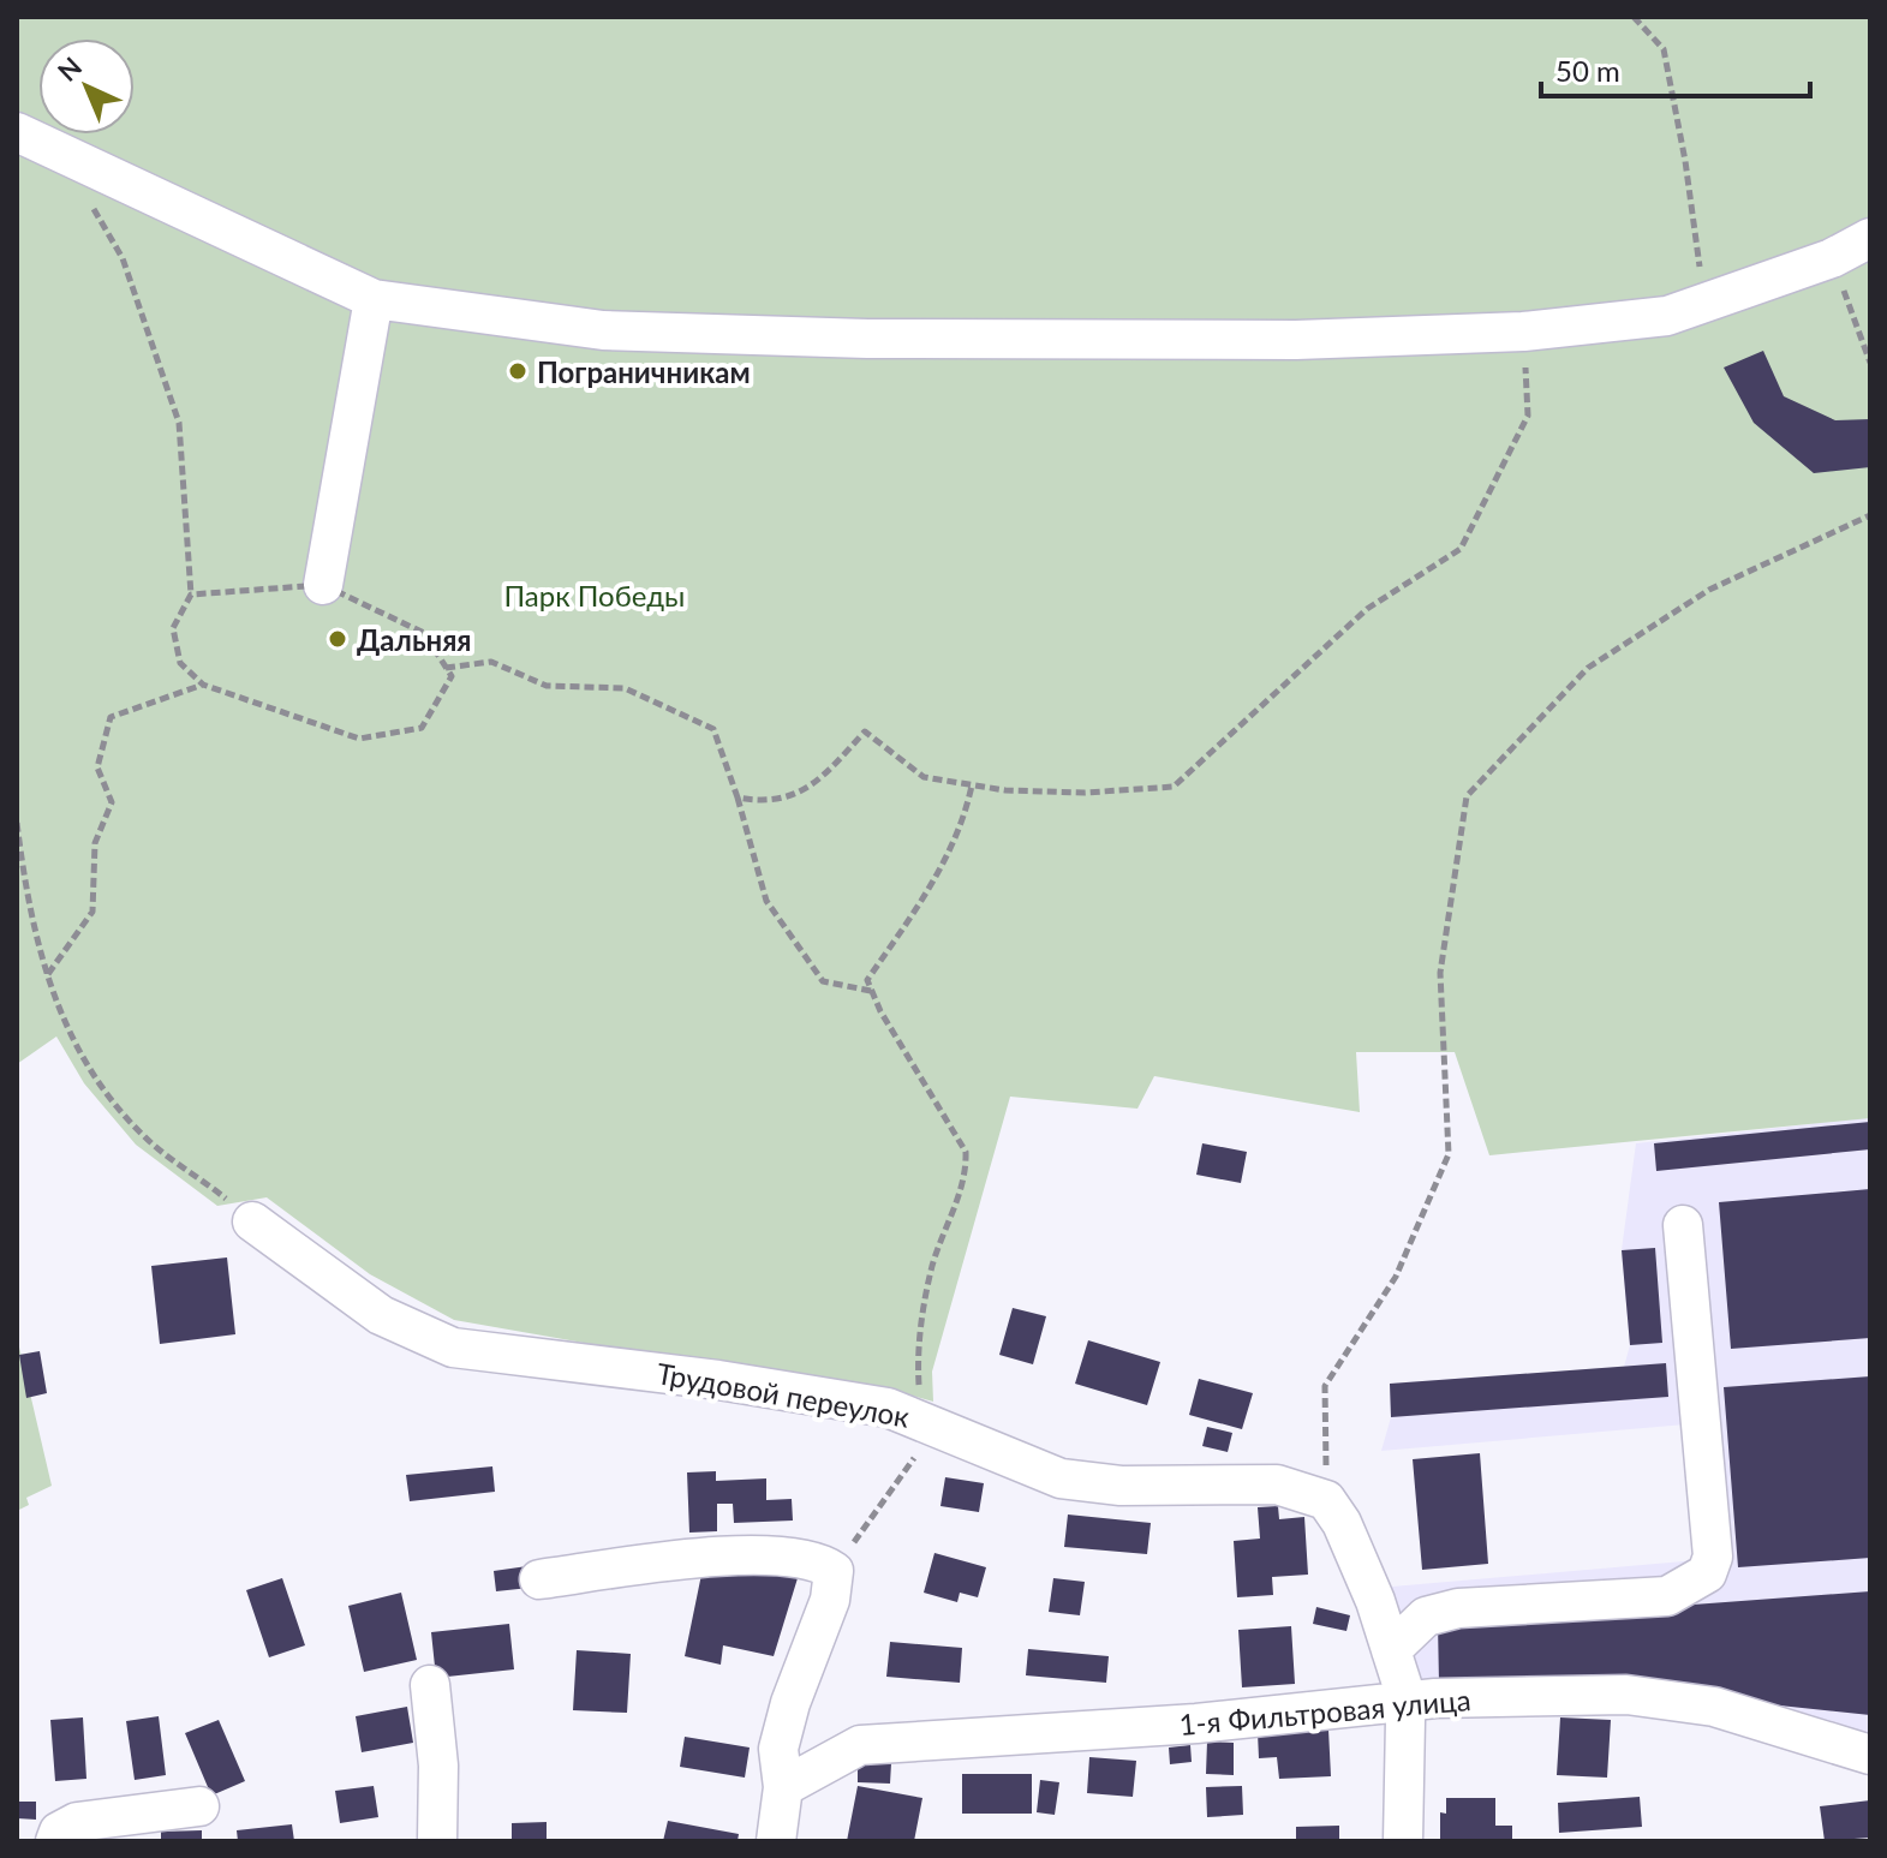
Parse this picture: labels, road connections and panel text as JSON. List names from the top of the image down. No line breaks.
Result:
{"streets":{"street":["Трудовой переулок","1-я Фильтровая улица"]},"parks":["Парк Победы"],"places":["Пограничникам","Дальняя"],"scale_bar":"50 m","north":"top left"}
